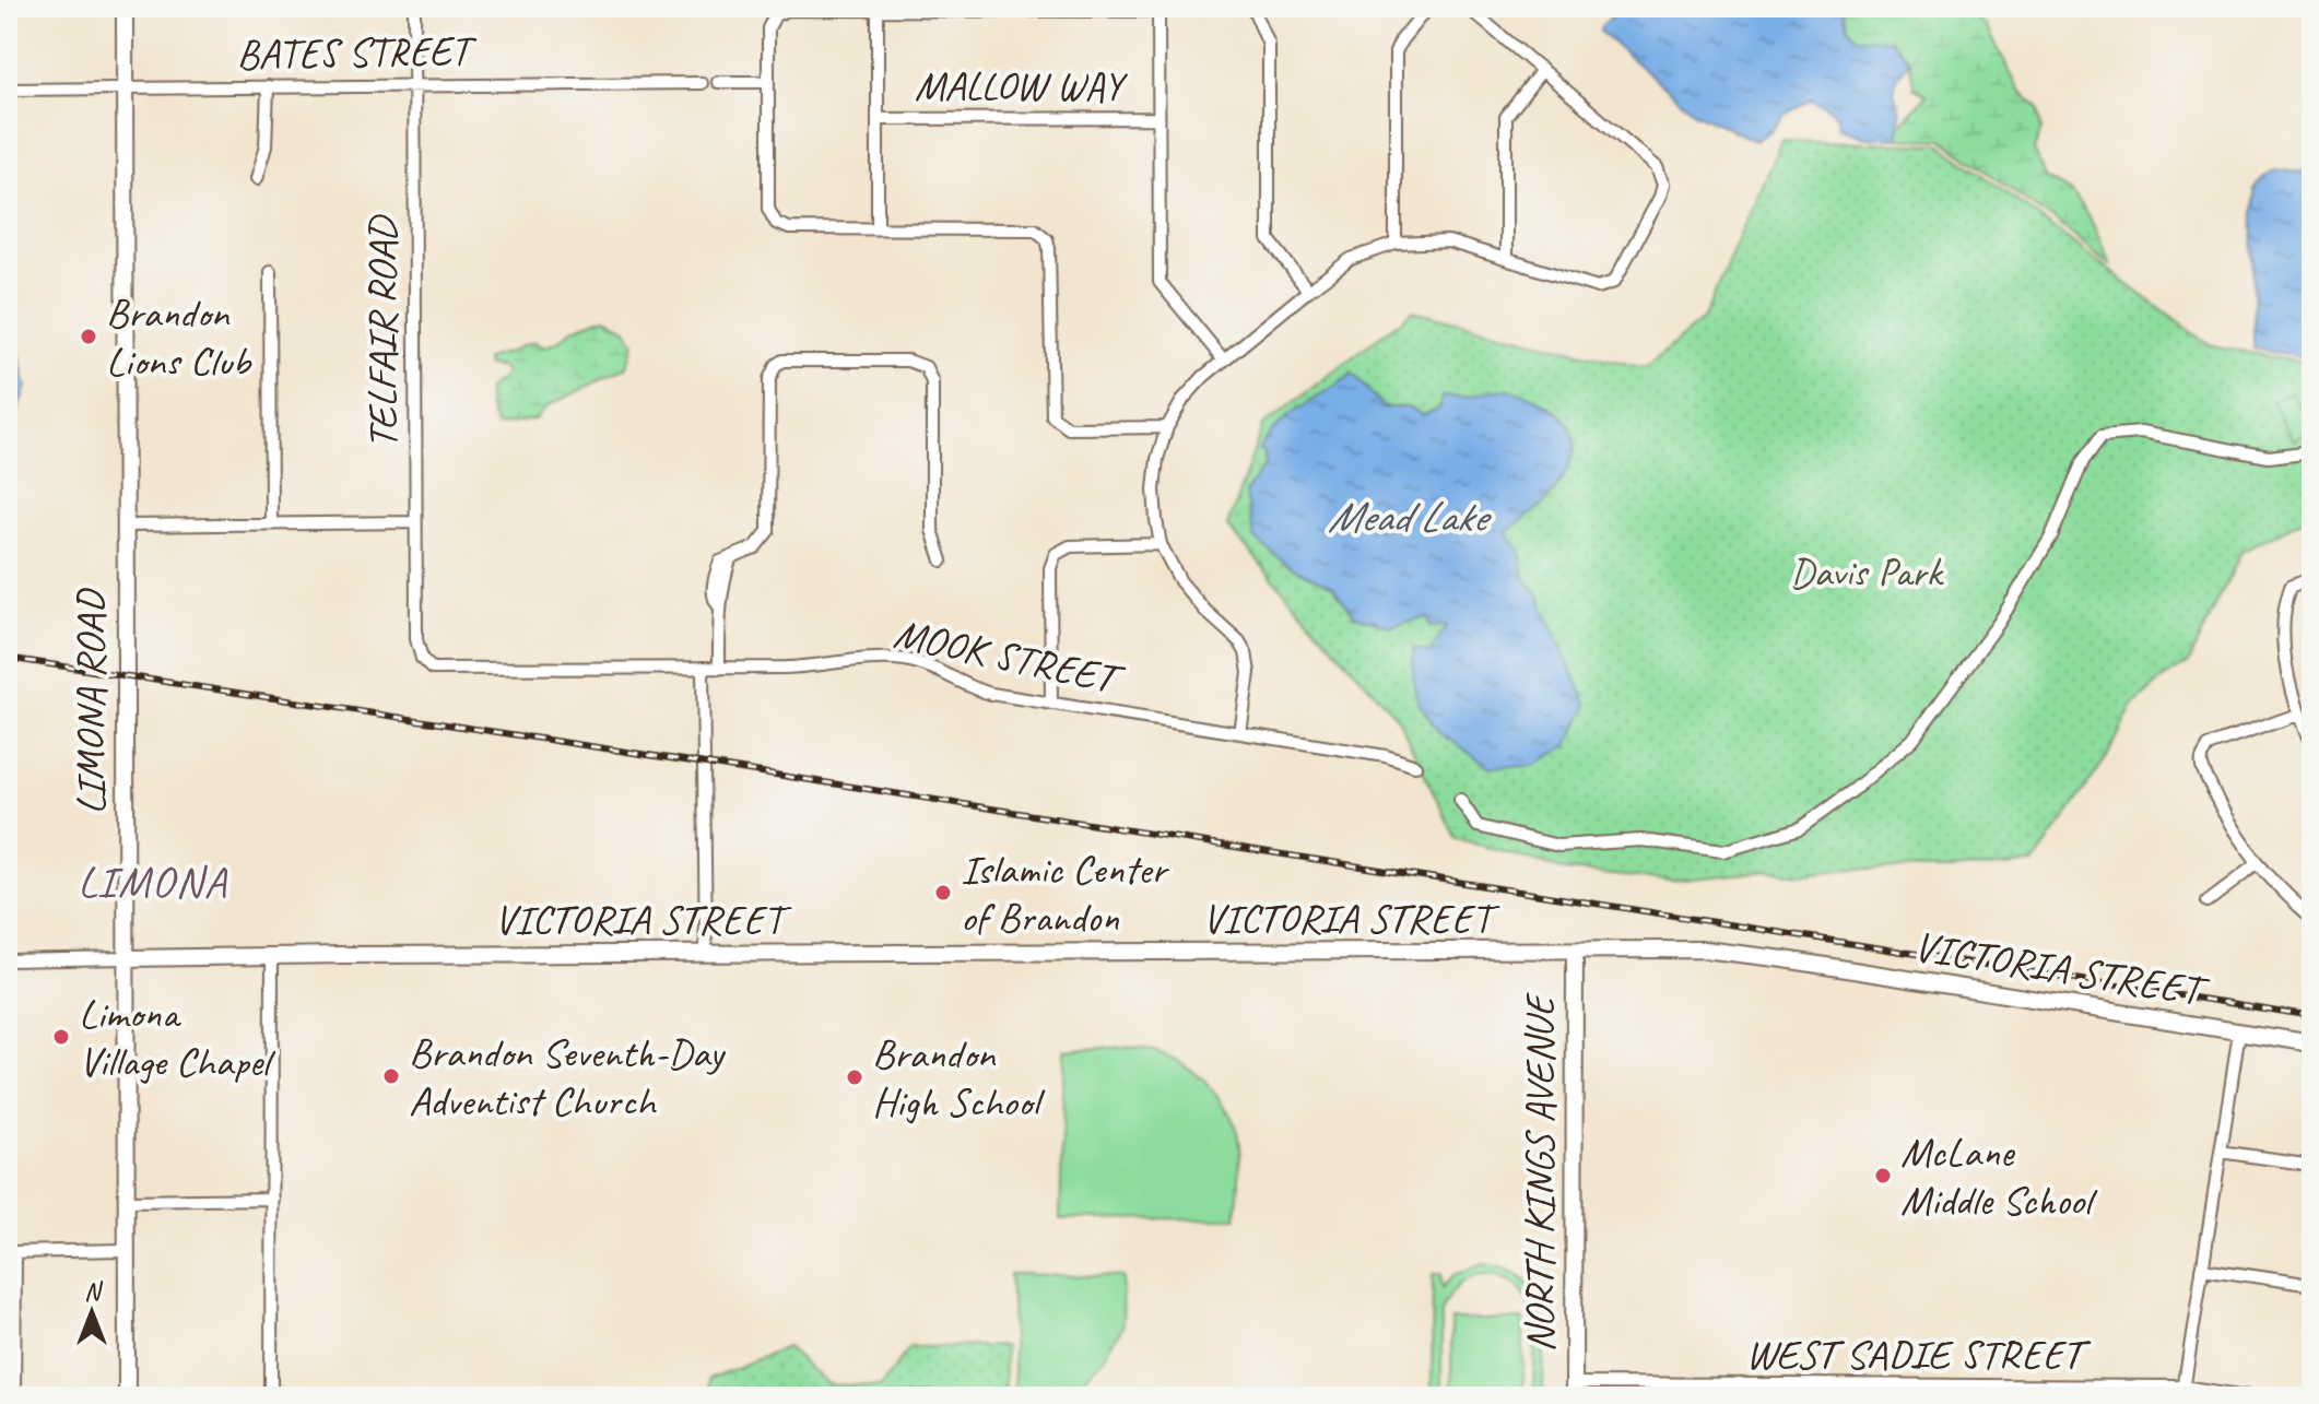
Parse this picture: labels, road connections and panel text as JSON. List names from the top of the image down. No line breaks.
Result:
{"streets":{"street":["BATES STREET","MALLOW WAY","TELFAIR ROAD","MOOK STREET","LIMONA ROAD","VICTORIA STREET","NORTH KINGS AVENUE","WEST SADIE STREET"]},"crossings":[["BATES STREET","TELFAIR ROAD"],["BATES STREET","LIMONA ROAD"],["TELFAIR ROAD","MOOK STREET"],["LIMONA ROAD","VICTORIA STREET"],["VICTORIA STREET","NORTH KINGS AVENUE"],["NORTH KINGS AVENUE","WEST SADIE STREET"]],"districts":["LIMONA"],"water":["Mead Lake"],"parks":["Davis Park"],"places":["Brandon Lions Club","Islamic Center of Brandon","Limona Village Chapel","Brandon Seventh-Day Adventist Church","Brandon High School","McLane Middle School"],"north":"top"}
